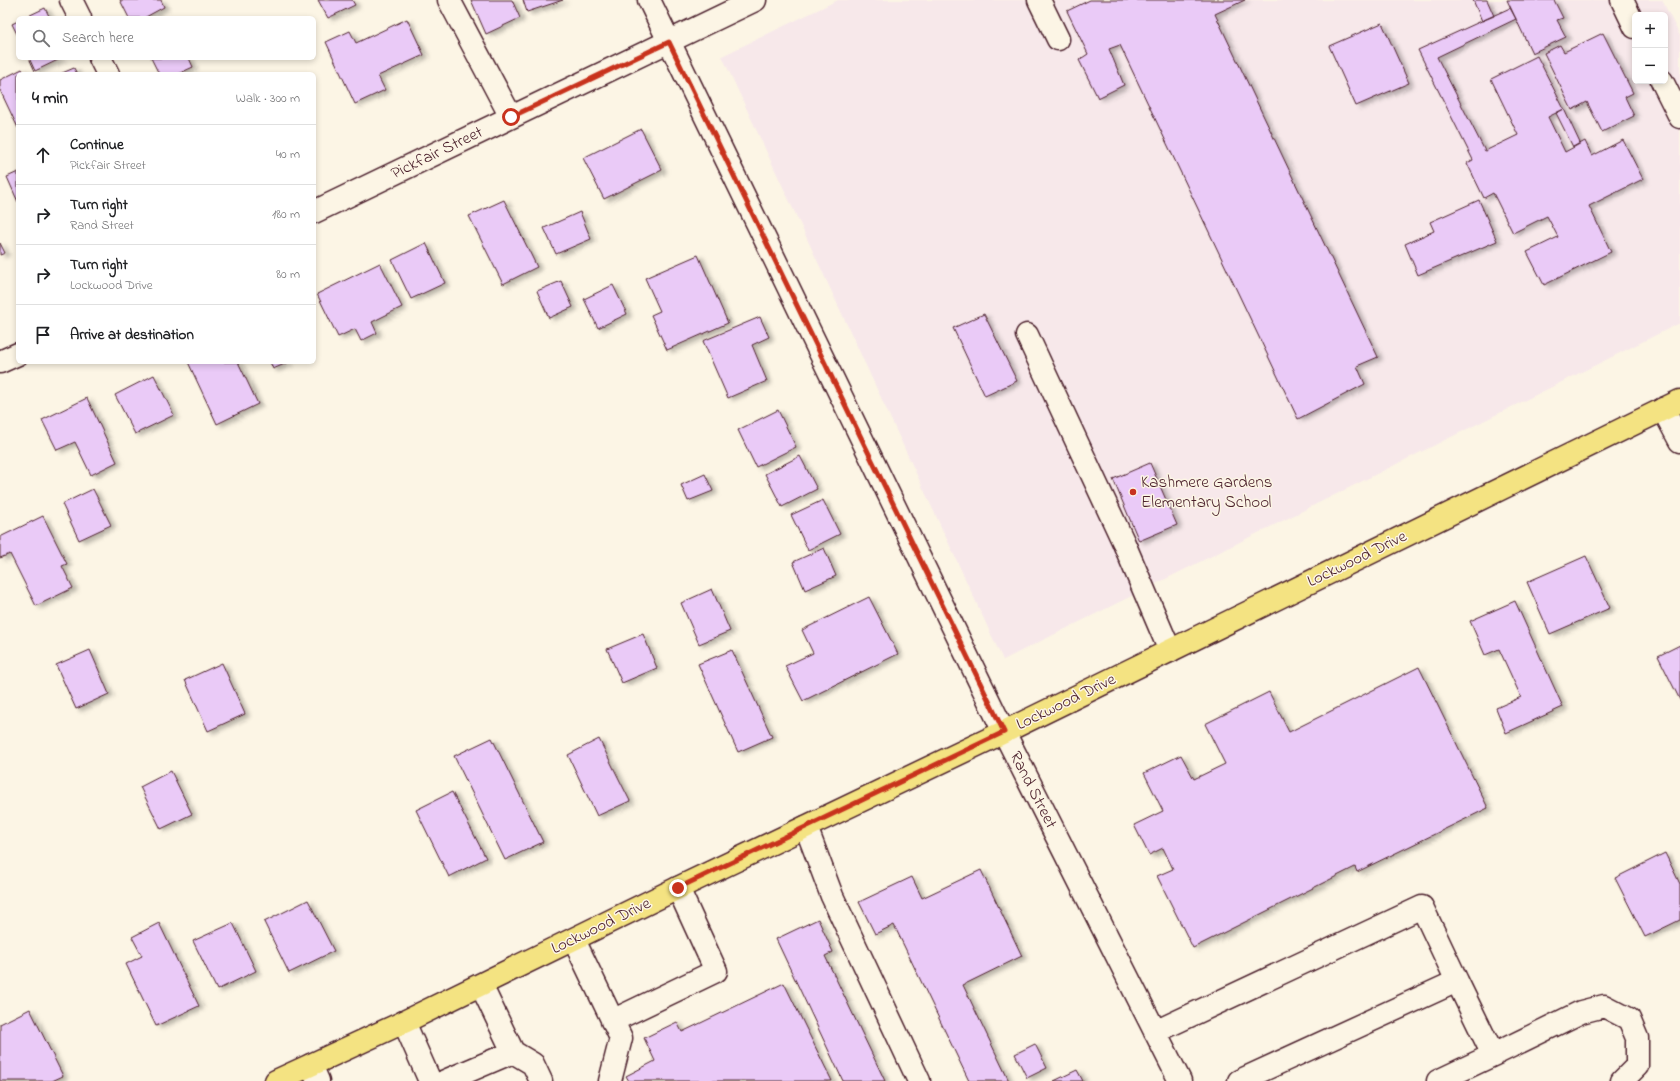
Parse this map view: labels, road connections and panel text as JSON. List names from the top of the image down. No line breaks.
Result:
{"streets":{"main road":["Lockwood Drive"],"street":["Pickfair Street","Rand Street"]},"crossings":[["Pickfair Street","Rand Street"],["Lockwood Drive","Rand Street"]],"places":["Kashmere Gardens Elementary School"],"page":{"map_buttons":["+","−"],"search":"Search here","heading":["4 min","Walk · 300 m"],"list":[["Continue","Pickfair Street","40 m"],["Turn right","Rand Street","180 m"],["Turn right","Lockwood Drive","80 m"],"Arrive at destination"]}}
